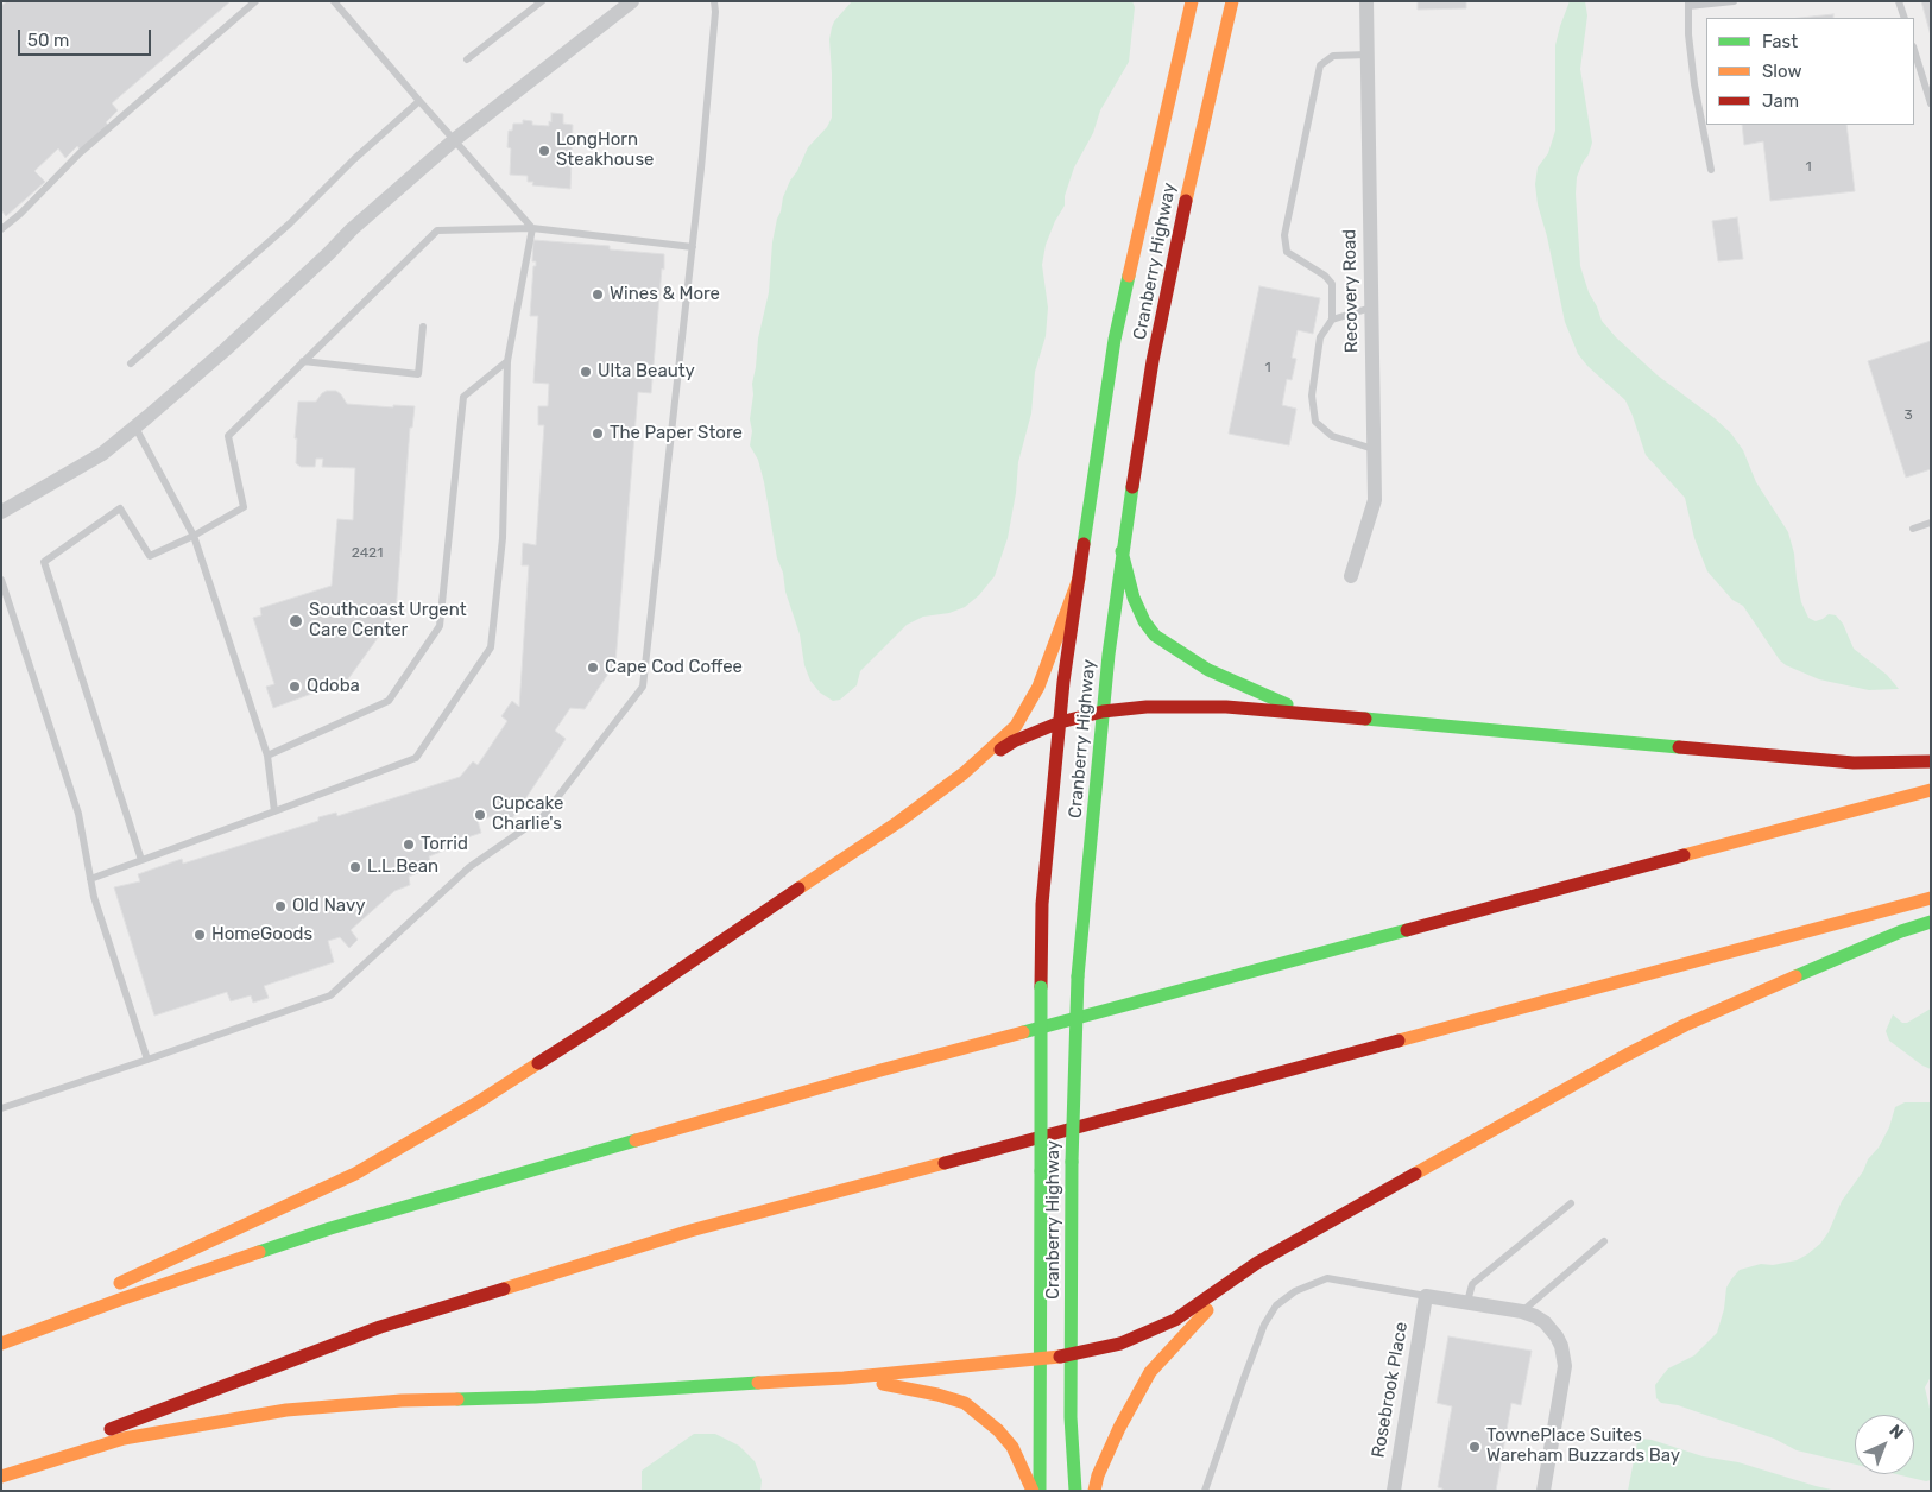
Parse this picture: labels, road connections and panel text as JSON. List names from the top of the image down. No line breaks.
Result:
{"streets":{"main road":["Cranberry Highway"],"street":["Recovery Road","Rosebrook Place"]},"places":["LongHorn Steakhouse","Wines & More","Ulta Beauty","The Paper Store","Southcoast Urgent Care Center","Cape Cod Coffee","Qdoba","Cupcake Charlie's","Torrid","L.L.Bean","Old Navy","HomeGoods","TownePlace Suites Wareham Buzzards Bay"],"house_numbers":["1","1","3","2421"],"legend":["Fast","Slow","Jam"],"scale_bar":"50 m","north":"top right"}
